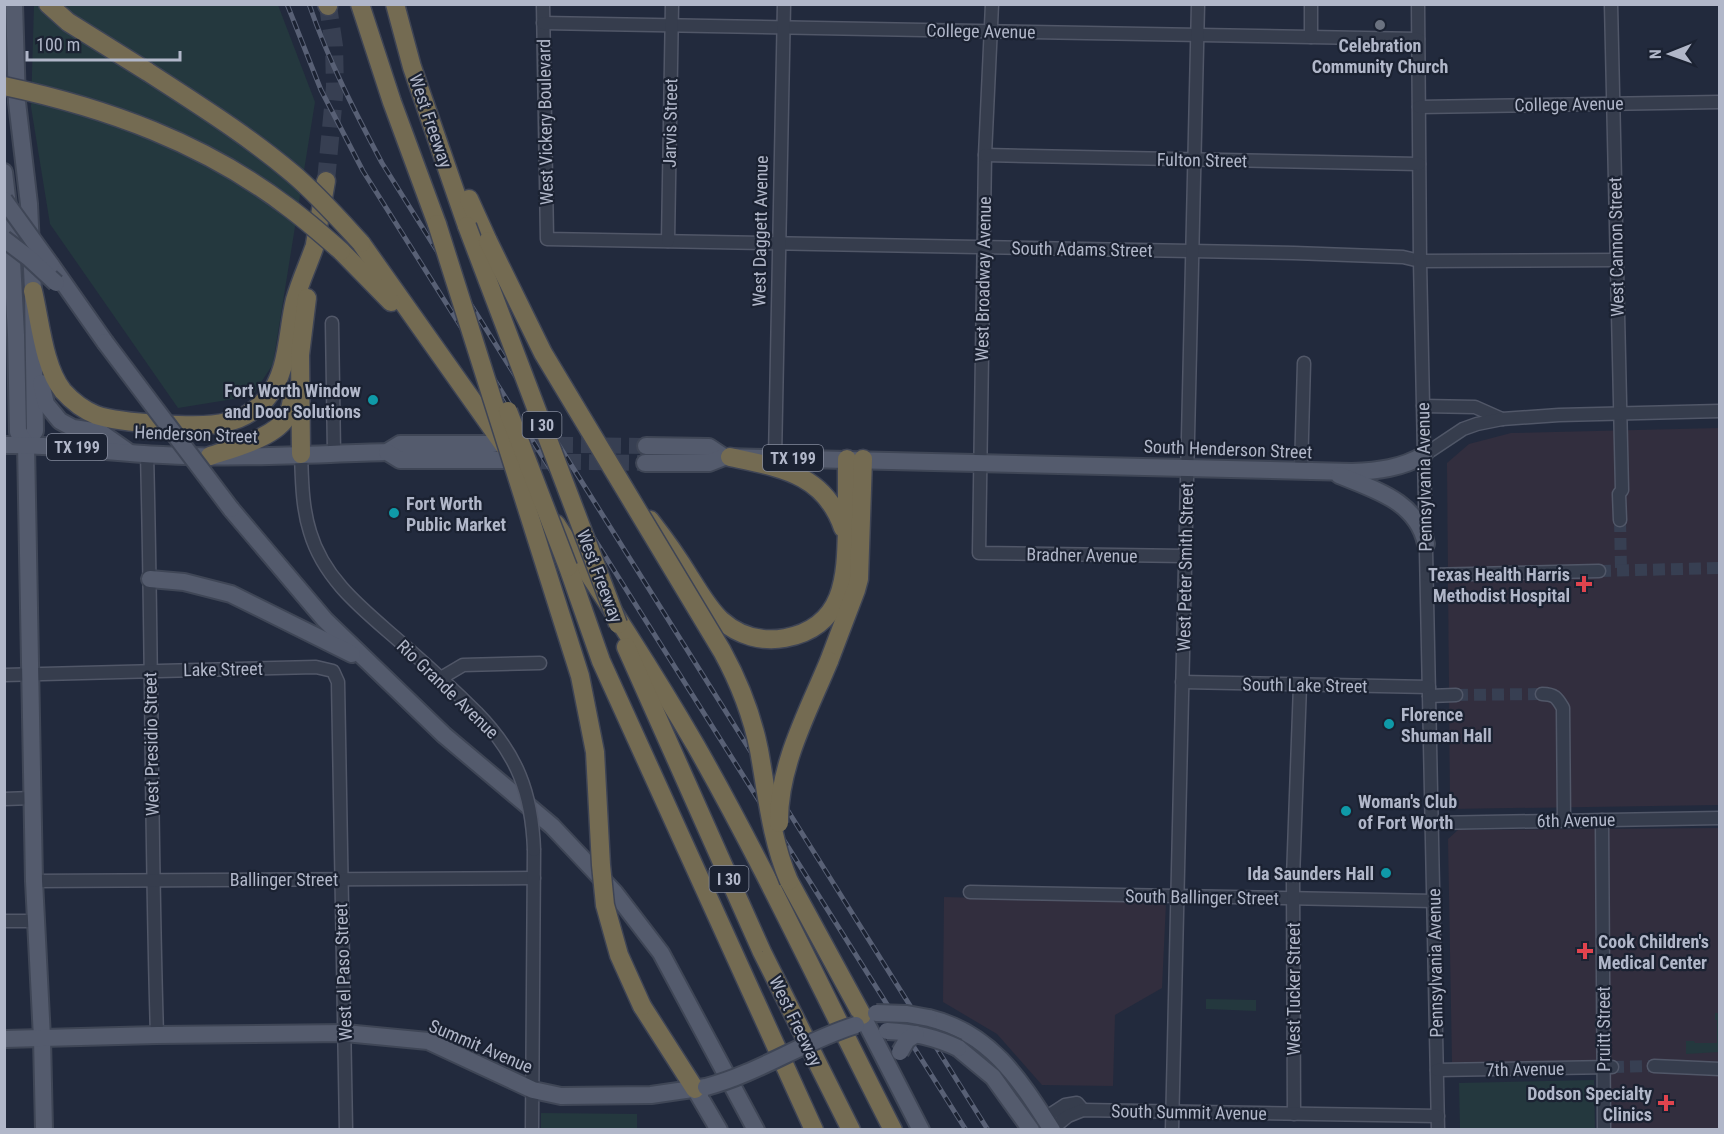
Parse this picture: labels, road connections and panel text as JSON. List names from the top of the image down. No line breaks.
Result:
{"streets":{"highway":["West Freeway","I 30"],"main road":["Henderson Street","TX 199","South Henderson Street","Summit Avenue"],"street":["College Avenue","West Vickery Boulevard","Jarvis Street","Fulton Street","West Daggett Avenue","West Cannon Street","South Adams Street","West Broadway Avenue","Pennsylvania Avenue","Bradner Avenue","West Peter Smith Street","Lake Street","South Lake Street","Rio Grande Avenue","West Presidio Street","6th Avenue","Ballinger Street","South Ballinger Street","West el Paso Street","West Tucker Street","Pruitt Street","7th Avenue","South Summit Avenue"]},"crossings":[["College Avenue","West Vickery Boulevard"],["College Avenue","Jarvis Street"],["College Avenue","West Daggett Avenue"],["College Avenue","West Cannon Street"],["College Avenue","West Broadway Avenue"],["College Avenue","Pennsylvania Avenue"],["College Avenue","West Peter Smith Street"],["West Vickery Boulevard","South Adams Street"],["Jarvis Street","South Adams Street"],["Fulton Street","West Broadway Avenue"],["Fulton Street","Pennsylvania Avenue"],["Fulton Street","West Peter Smith Street"],["West Daggett Avenue","South Adams Street"],["West Daggett Avenue","South Henderson Street"],["West Cannon Street","South Adams Street"],["West Cannon Street","South Henderson Street"],["South Adams Street","West Broadway Avenue"],["South Adams Street","Pennsylvania Avenue"],["South Adams Street","West Peter Smith Street"],["West Broadway Avenue","South Henderson Street"],["West Broadway Avenue","Bradner Avenue"],["Henderson Street","Rio Grande Avenue"],["Henderson Street","West Presidio Street"],["South Henderson Street","Pennsylvania Avenue"],["South Henderson Street","West Peter Smith Street"],["Pennsylvania Avenue","South Lake Street"],["Pennsylvania Avenue","6th Avenue"],["Pennsylvania Avenue","South Ballinger Street"],["Pennsylvania Avenue","7th Avenue"],["Pennsylvania Avenue","South Summit Avenue"],["Bradner Avenue","West Peter Smith Street"],["West Peter Smith Street","South Lake Street"],["West Peter Smith Street","South Ballinger Street"],["West Peter Smith Street","South Summit Avenue"],["Lake Street","West Presidio Street"],["Lake Street","West el Paso Street"],["South Lake Street","West Tucker Street"],["Rio Grande Avenue","Ballinger Street"],["Rio Grande Avenue","Summit Avenue"],["West Presidio Street","Ballinger Street"],["West Presidio Street","Summit Avenue"],["6th Avenue","Pruitt Street"],["Ballinger Street","West el Paso Street"],["South Ballinger Street","West Tucker Street"],["West el Paso Street","Summit Avenue"],["West Tucker Street","South Summit Avenue"],["Pruitt Street","7th Avenue"]],"places":{"other":["Celebration Community Church","Fort Worth Window and Door Solutions","Fort Worth Public Market","Florence Shuman Hall","Woman's Club of Fort Worth","Ida Saunders Hall"],"health":["Texas Health Harris Methodist Hospital","Cook Children's Medical Center","Dodson Specialty Clinics"]},"scale_bar":"100 m","north":"left"}
